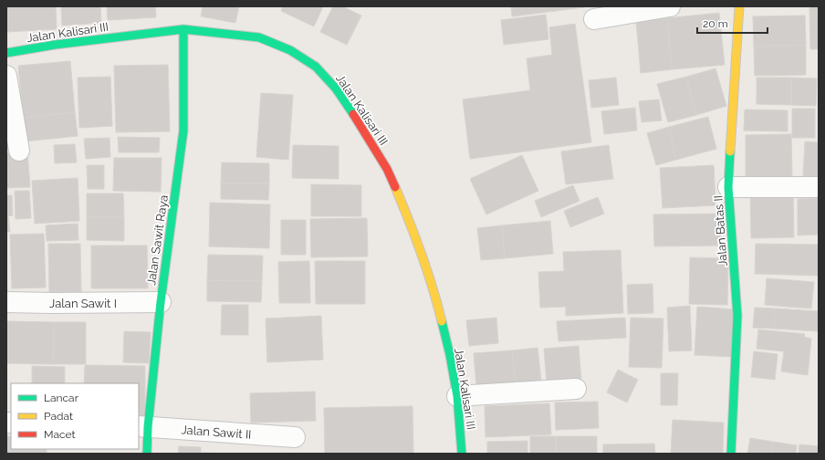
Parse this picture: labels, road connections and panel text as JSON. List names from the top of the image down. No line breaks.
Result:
{"streets":{"street":["Jalan Kalisari III","Jalan Batas II","Jalan Sawit Raya","Jalan Sawit I","Jalan Sawit II"]},"crossings":[["Jalan Kalisari III","Jalan Sawit Raya"],["Jalan Sawit Raya","Jalan Sawit I"],["Jalan Sawit Raya","Jalan Sawit II"]],"legend":["Lancar","Padat","Macet"],"scale_bar":"20 m"}
